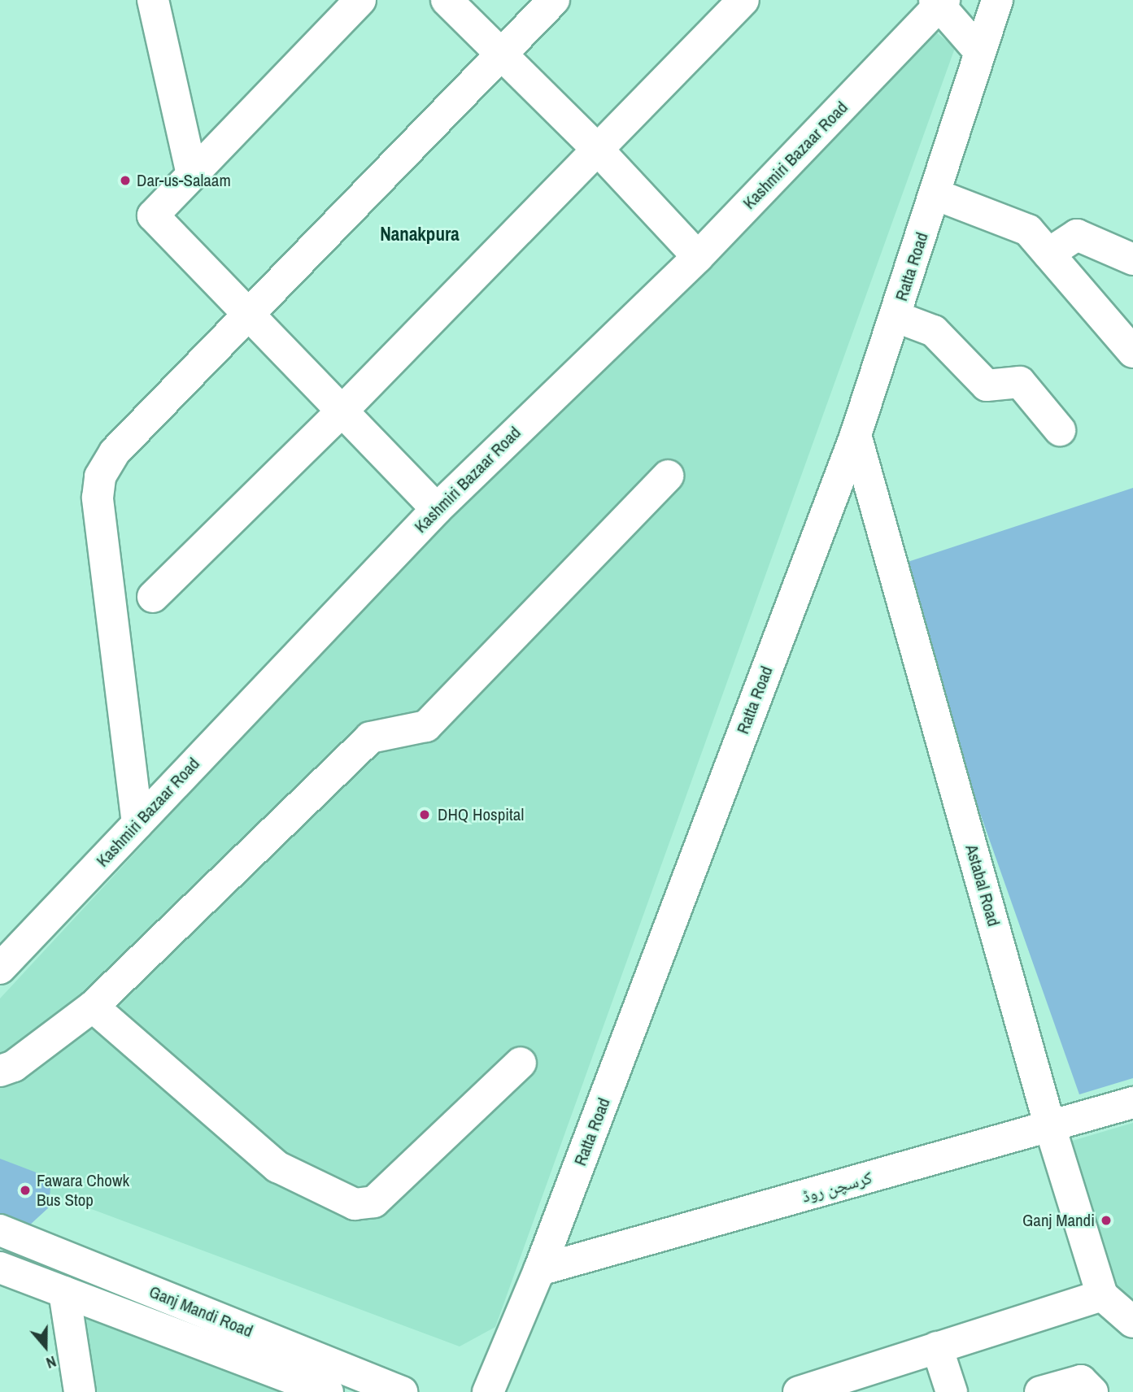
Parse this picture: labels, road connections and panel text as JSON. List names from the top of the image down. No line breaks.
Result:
{"streets":{"street":["Kashmiri Bazaar Road","Ratta Road","Astabal Road","کرسچن روڈ","Ganj Mandi Road"]},"crossings":[["Ratta Road","Astabal Road"],["Ratta Road","کرسچن روڈ"],["Astabal Road","کرسچن روڈ"]],"districts":["Nanakpura"],"places":["Dar-us-Salaam","DHQ Hospital","Fawara Chowk Bus Stop","Ganj Mandi"],"north":"bottom"}
